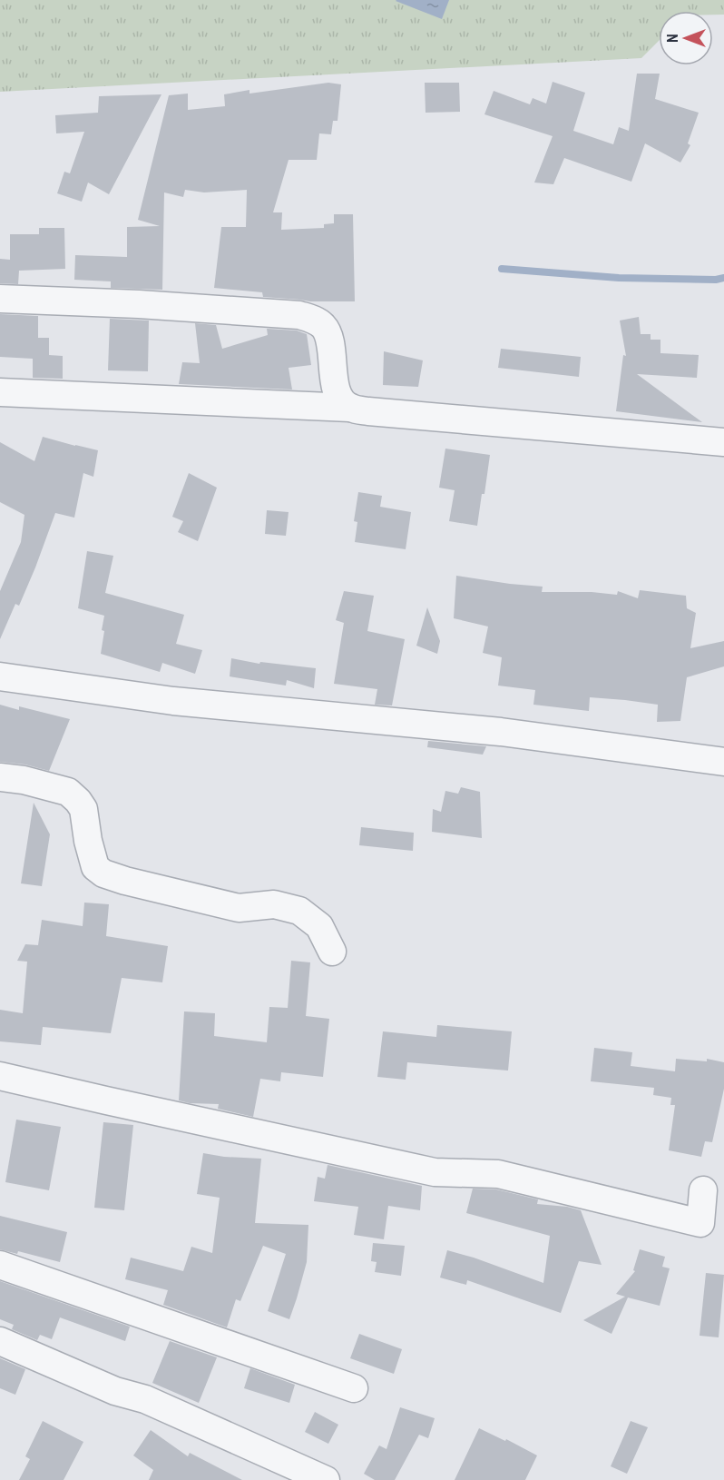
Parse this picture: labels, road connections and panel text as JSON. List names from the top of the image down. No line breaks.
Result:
{"north":"left"}
